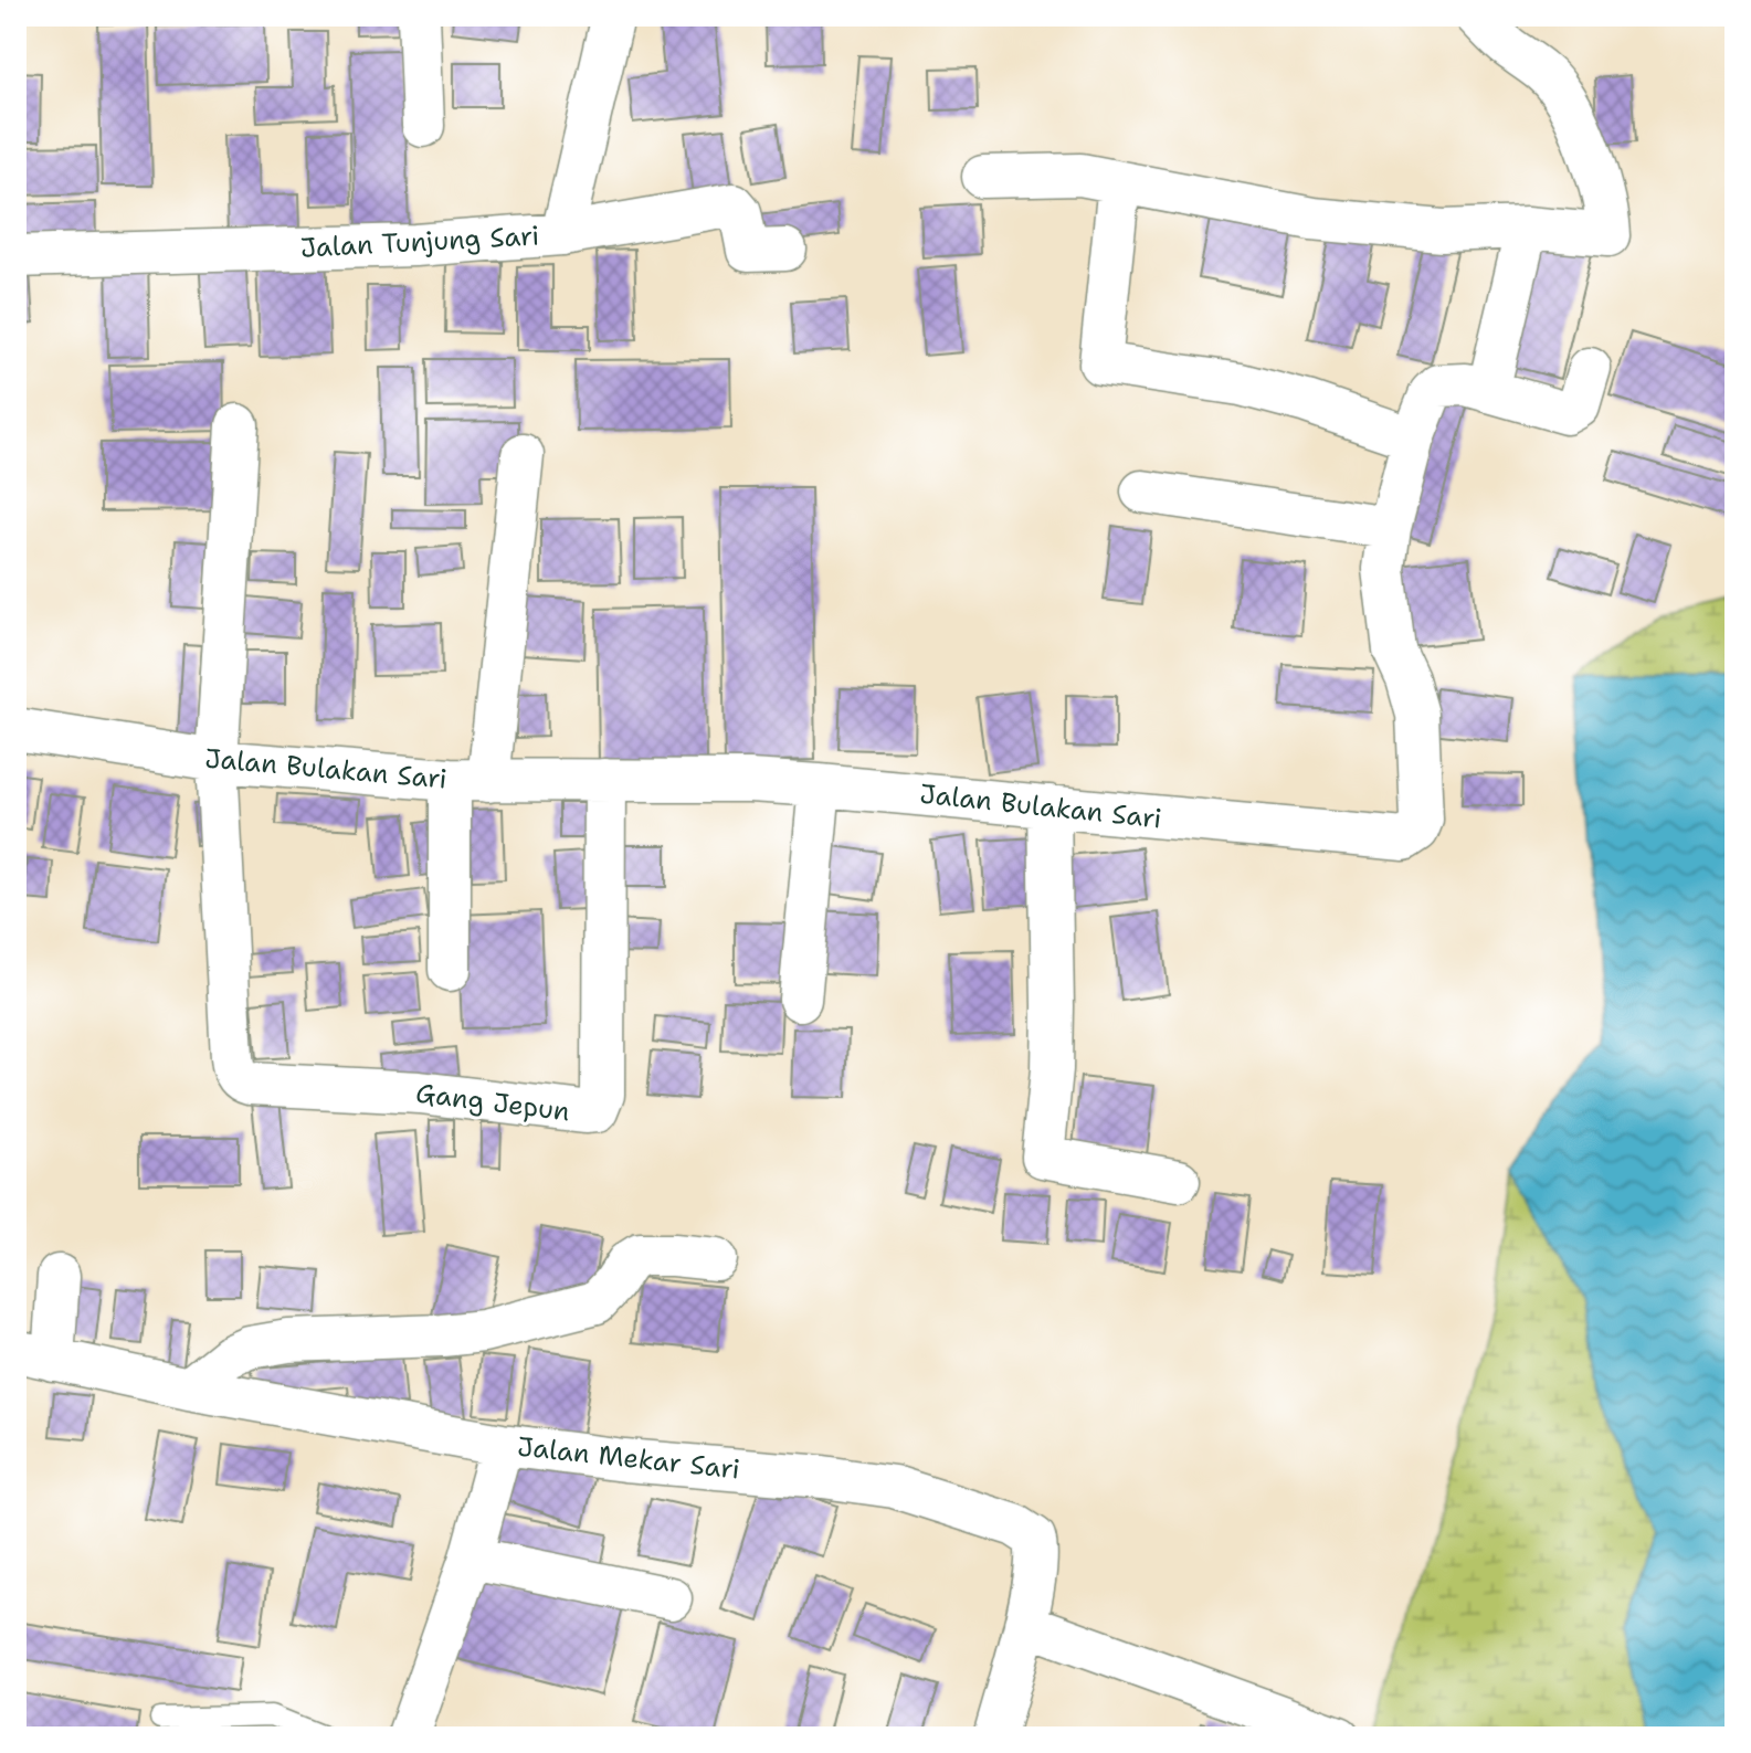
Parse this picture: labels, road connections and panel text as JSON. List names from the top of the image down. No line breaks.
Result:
{"streets":{"street":["Jalan Tunjung Sari","Jalan Bulakan Sari","Gang Jepun","Jalan Mekar Sari"]},"crossings":[["Jalan Bulakan Sari","Gang Jepun"]]}
